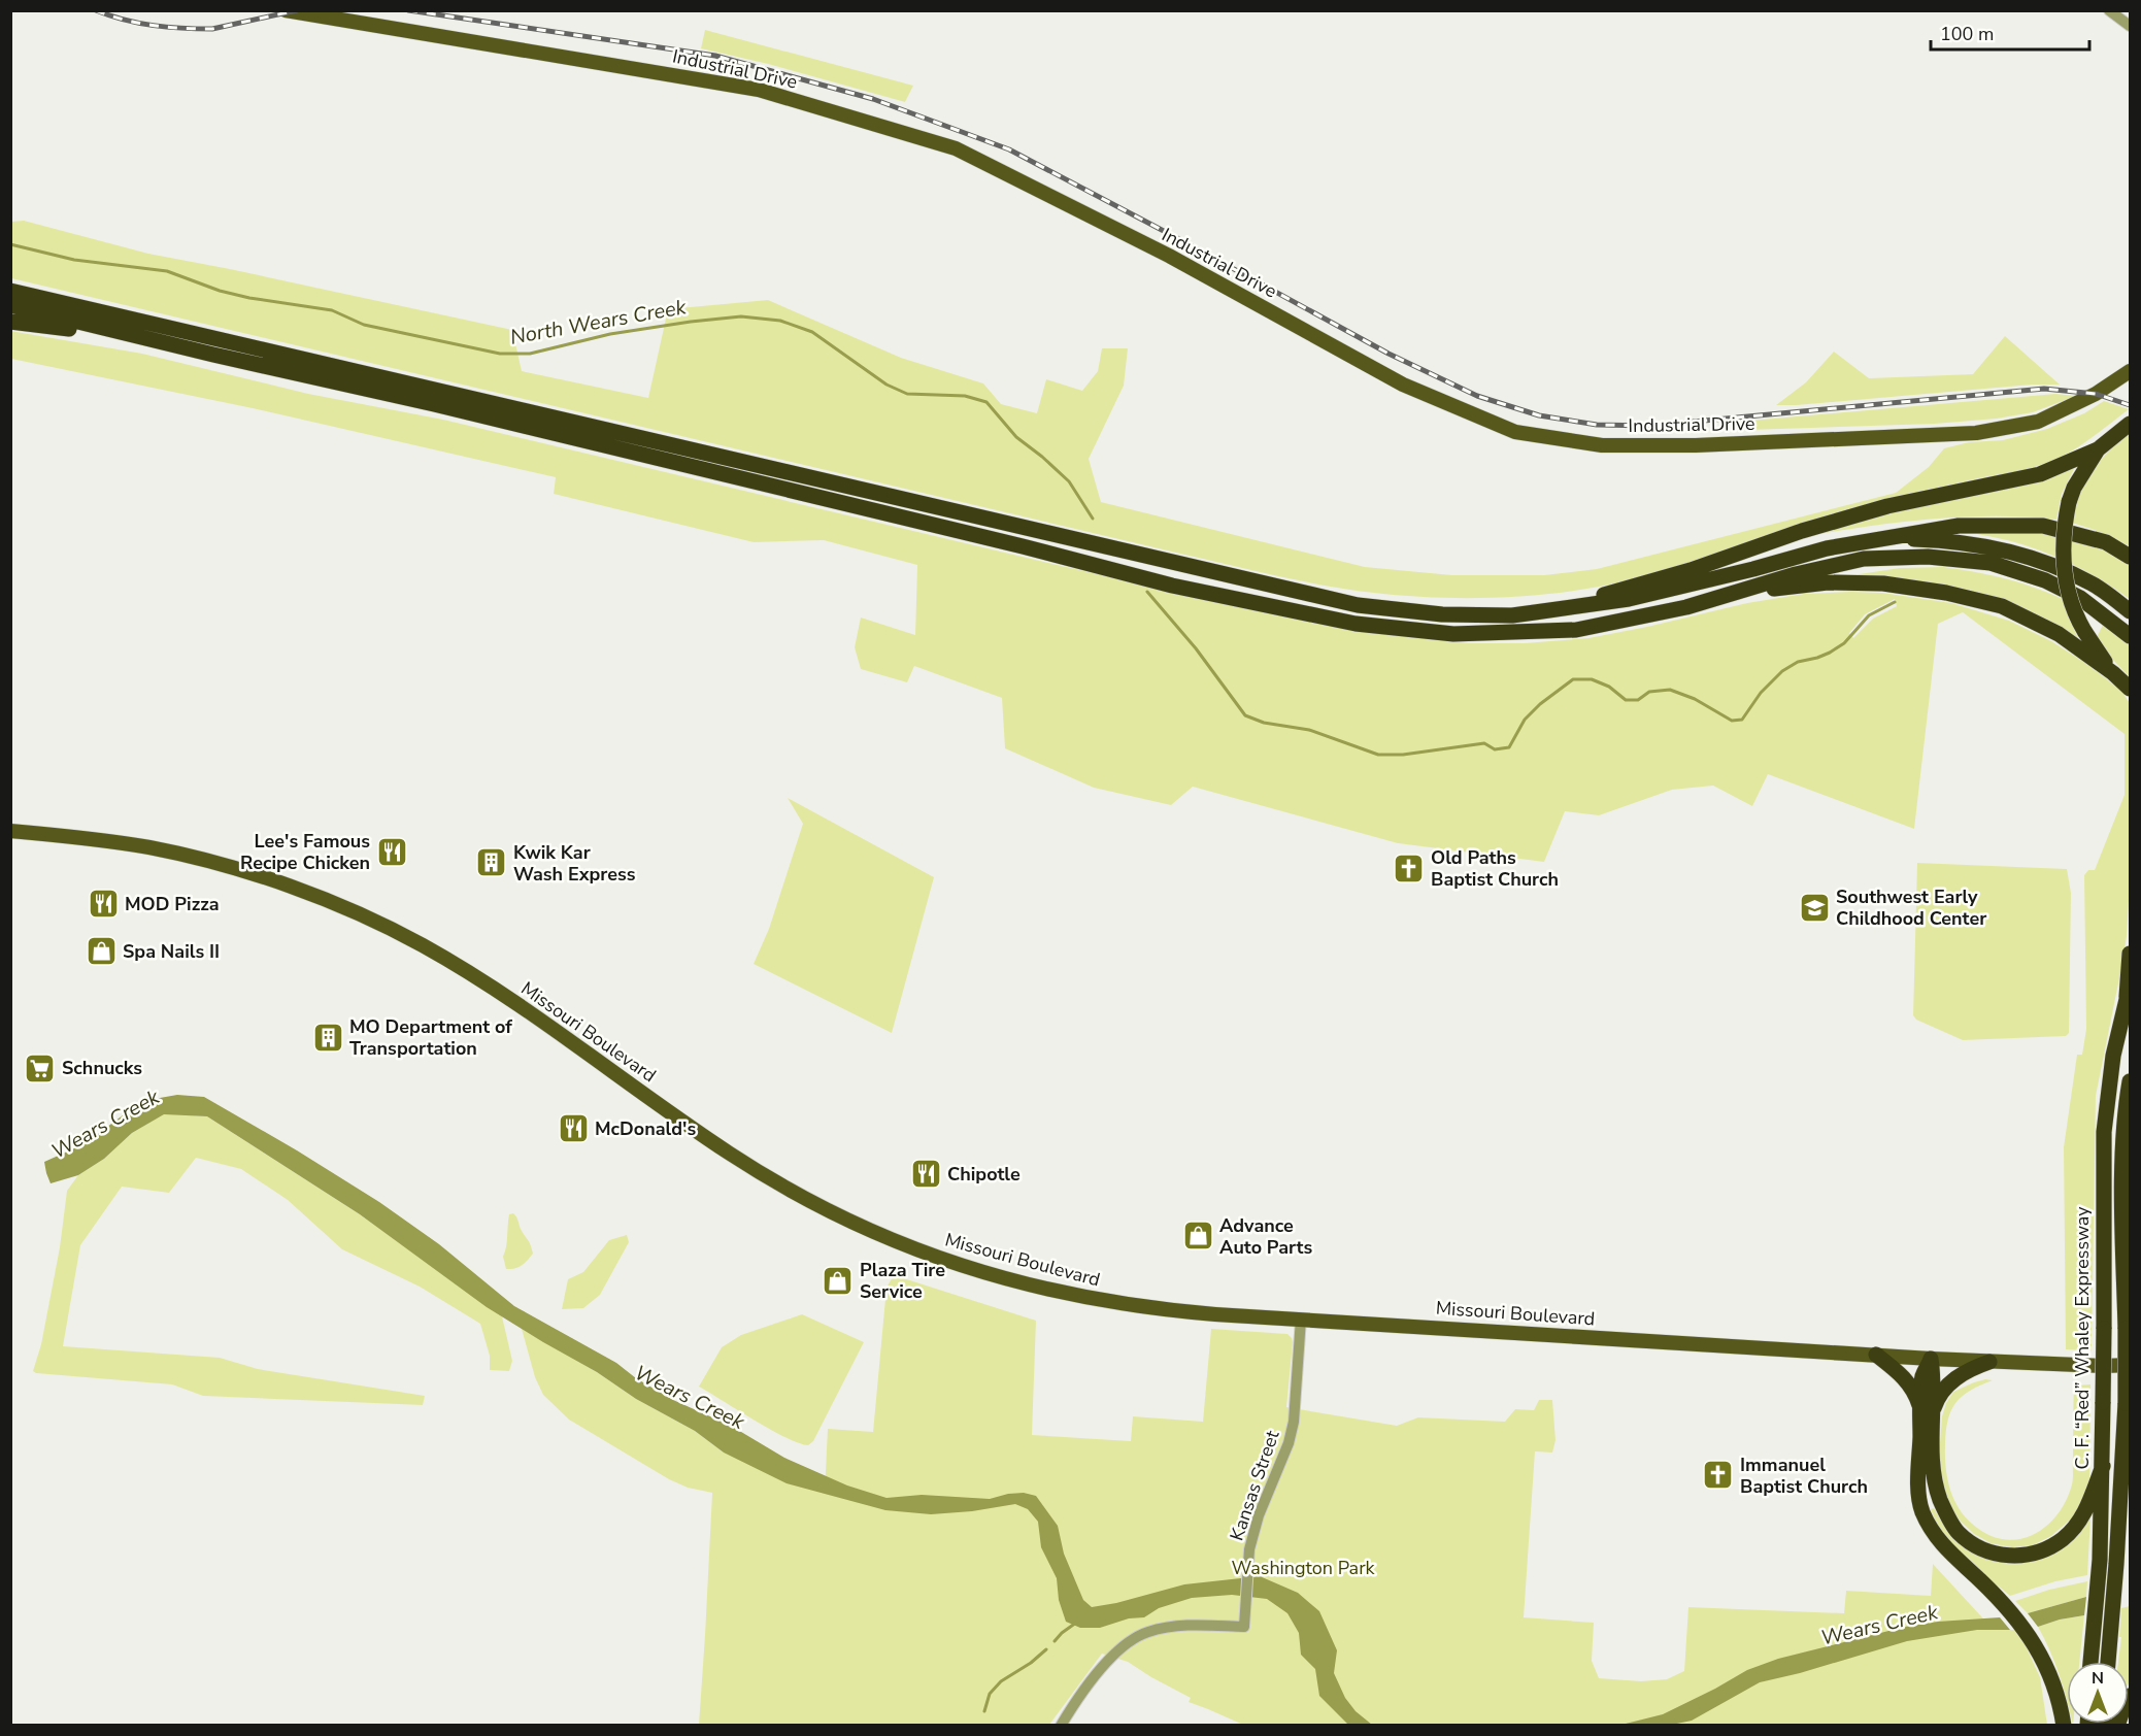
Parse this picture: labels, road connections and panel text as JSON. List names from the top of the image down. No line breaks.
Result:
{"streets":{"highway":["C. F. “Red” Whaley Expressway"],"main road":["Industrial Drive","Missouri Boulevard"],"street":["Kansas Street"]},"crossings":[["Missouri Boulevard","Kansas Street"]],"water":["North Wears Creek","Wears Creek"],"parks":["Washington Park"],"places":{"restaurant":["Lee's Famous Recipe Chicken","MOD Pizza","McDonald's","Chipotle"],"building":["Kwik Kar Wash Express","MO Department of Transportation"],"church":["Old Paths Baptist Church","Immanuel Baptist Church"],"school or university":["Southwest Early Childhood Center"],"shop":["Spa Nails II","Advance Auto Parts","Plaza Tire Service"],"supermarket":["Schnucks"]},"scale_bar":"100 m","north":"top"}
